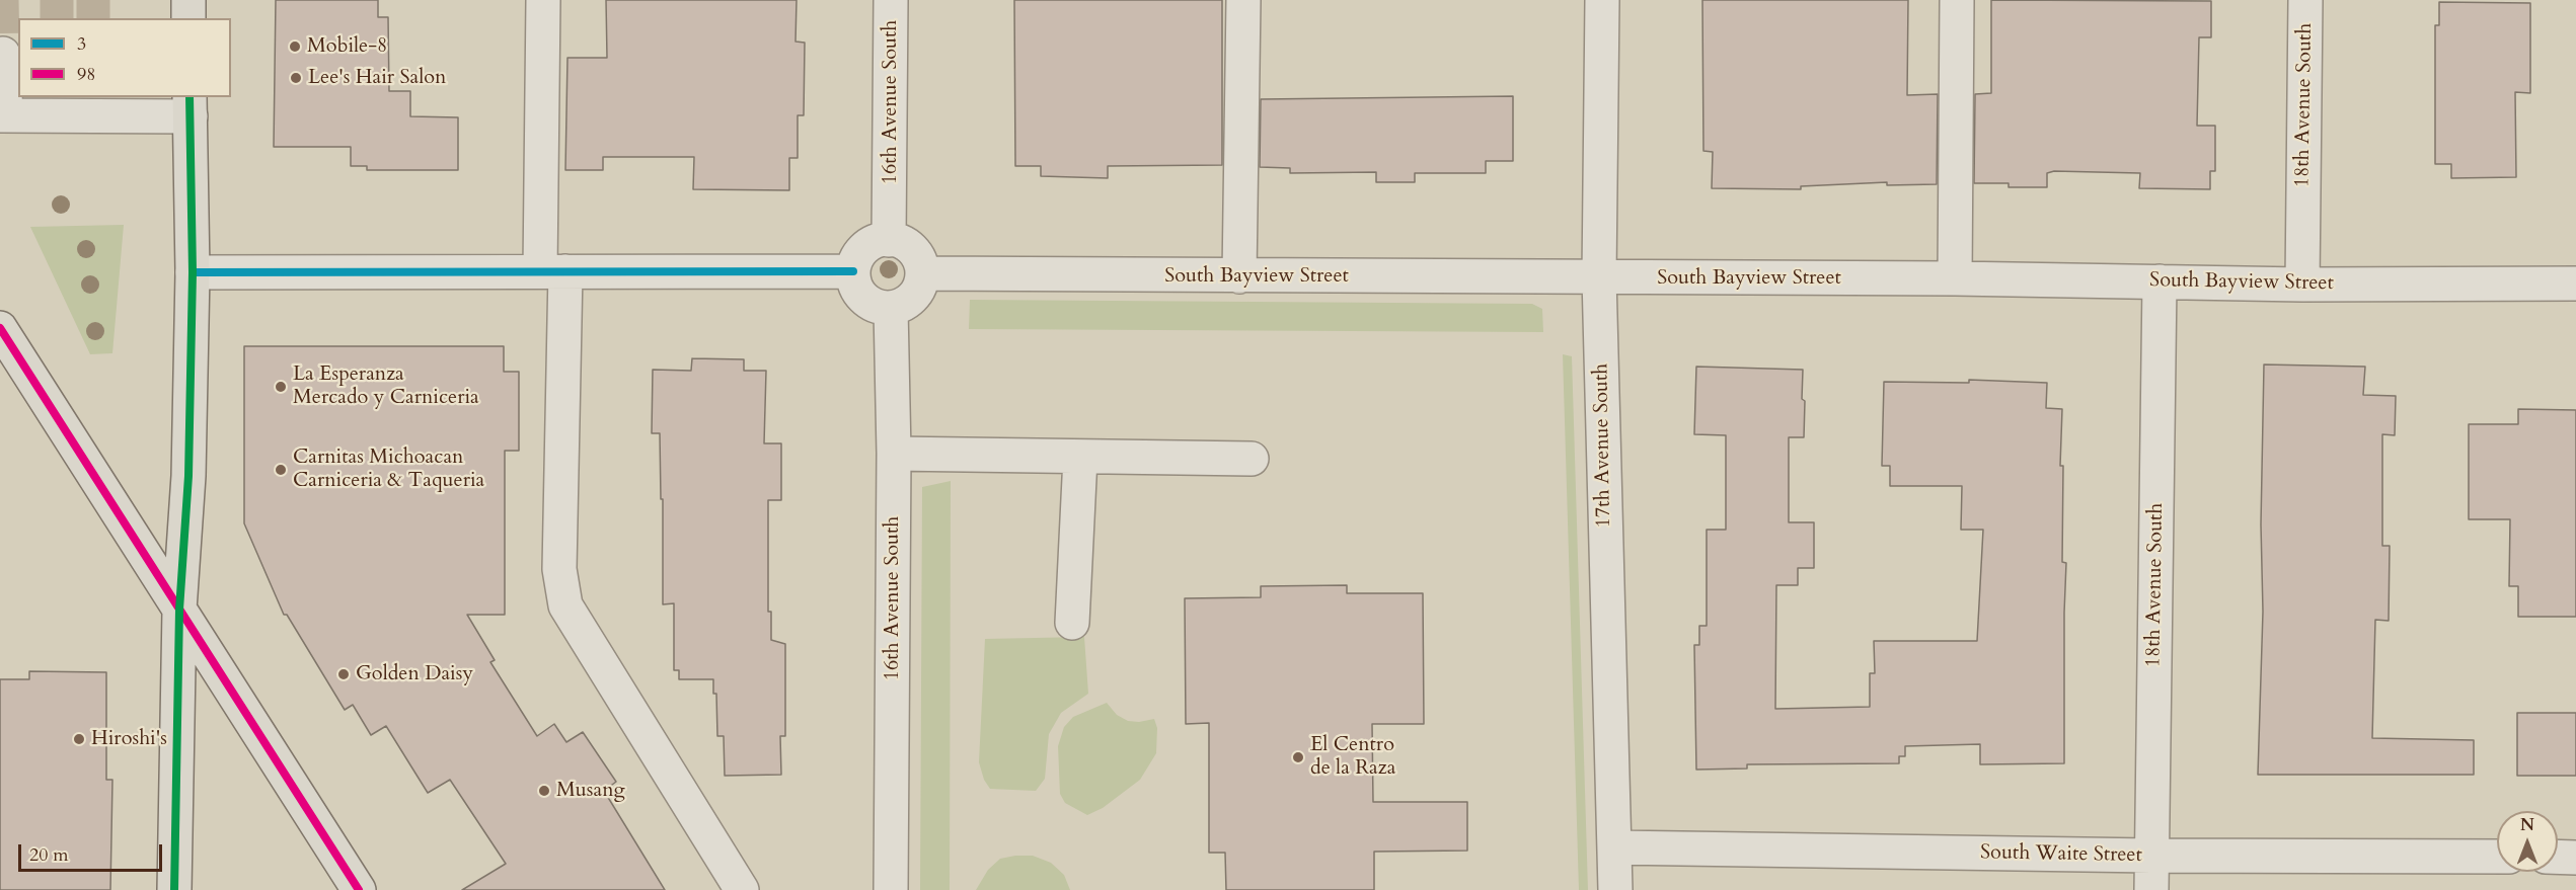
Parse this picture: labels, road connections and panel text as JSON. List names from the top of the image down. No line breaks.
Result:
{"streets":{"street":["16th Avenue South","18th Avenue South","South Bayview Street","17th Avenue South","South Waite Street"]},"crossings":[["16th Avenue South","South Bayview Street"],["18th Avenue South","South Bayview Street"],["18th Avenue South","South Waite Street"],["South Bayview Street","17th Avenue South"],["17th Avenue South","South Waite Street"]],"places":["Mobile-8","Lee's Hair Salon","La Esperanza Mercado y Carniceria","Carnitas Michoacan Carniceria & Taqueria","Golden Daisy","Hiroshi's","El Centro de la Raza","Musang"],"lines":["transit line 3","transit line 98"],"legend":["3","98"],"scale_bar":"20 m","north":"top"}
